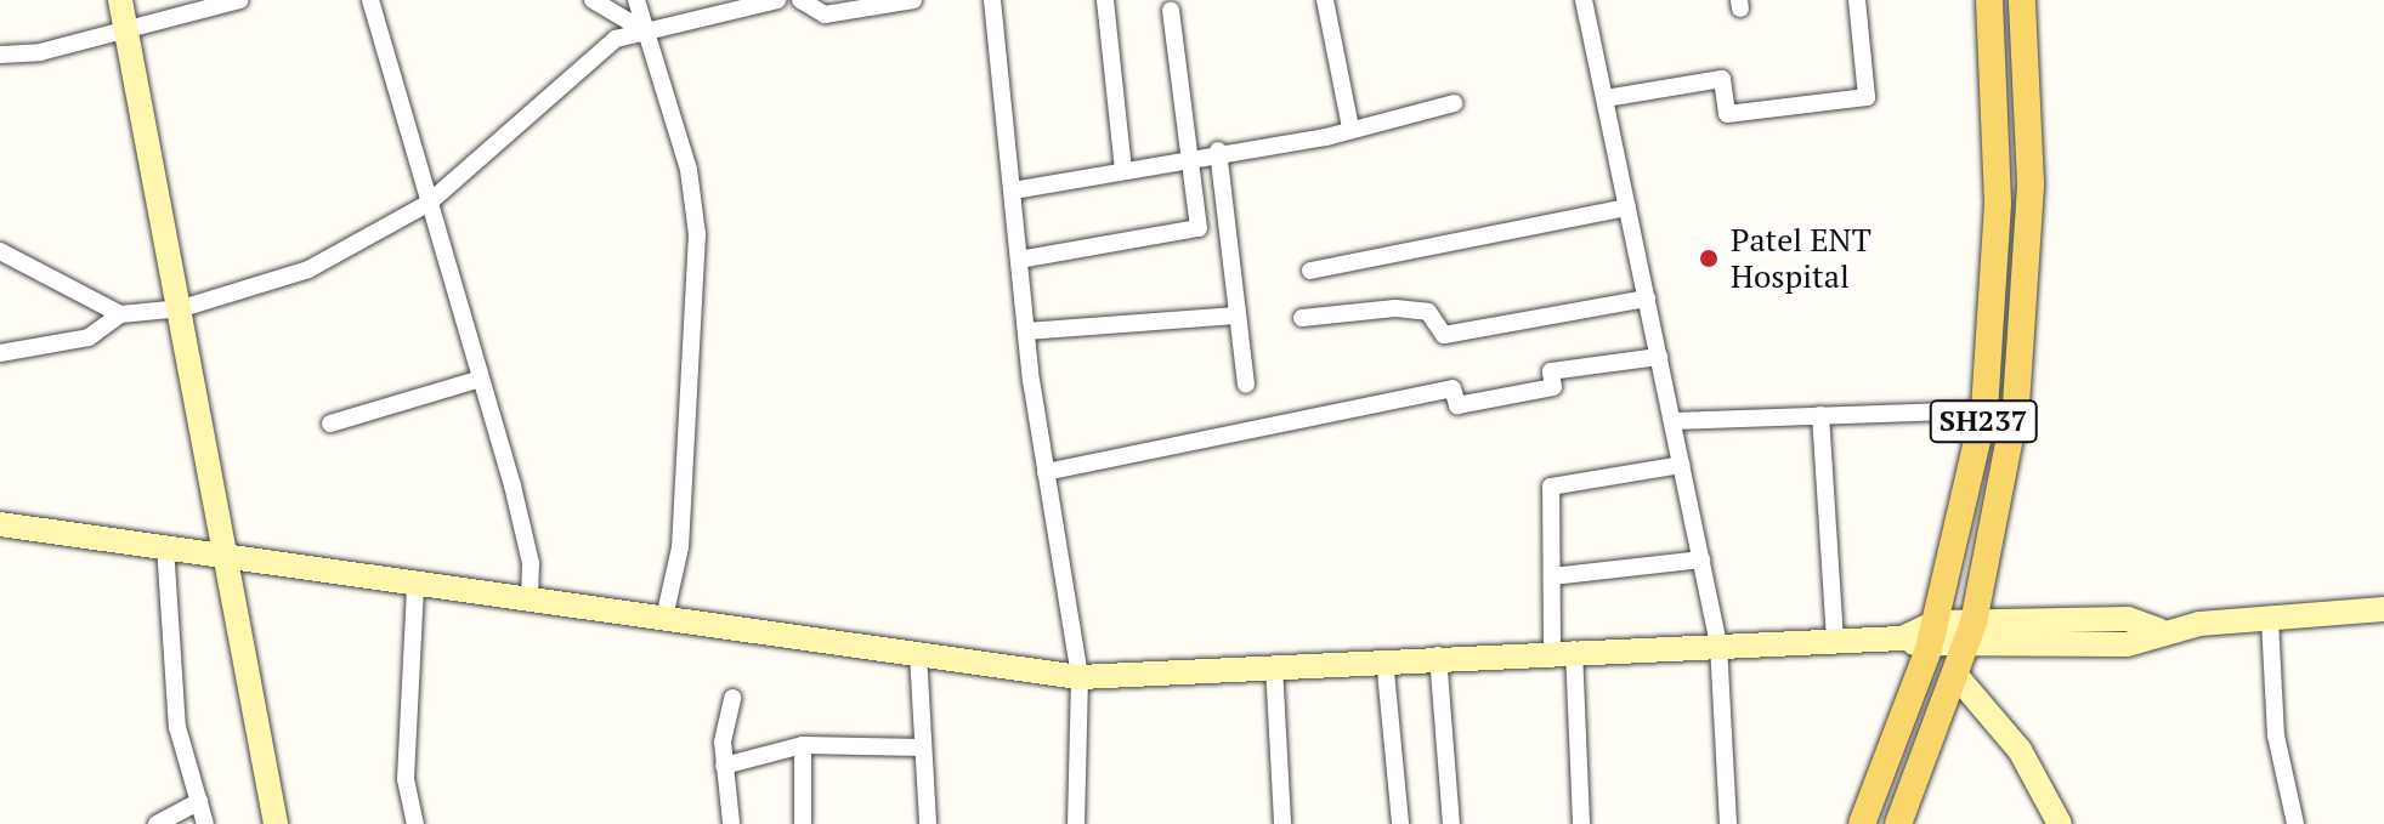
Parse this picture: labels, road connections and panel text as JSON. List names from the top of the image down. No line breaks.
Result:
{"streets":{"main road":["SH237"]},"places":["Patel ENT Hospital"]}
